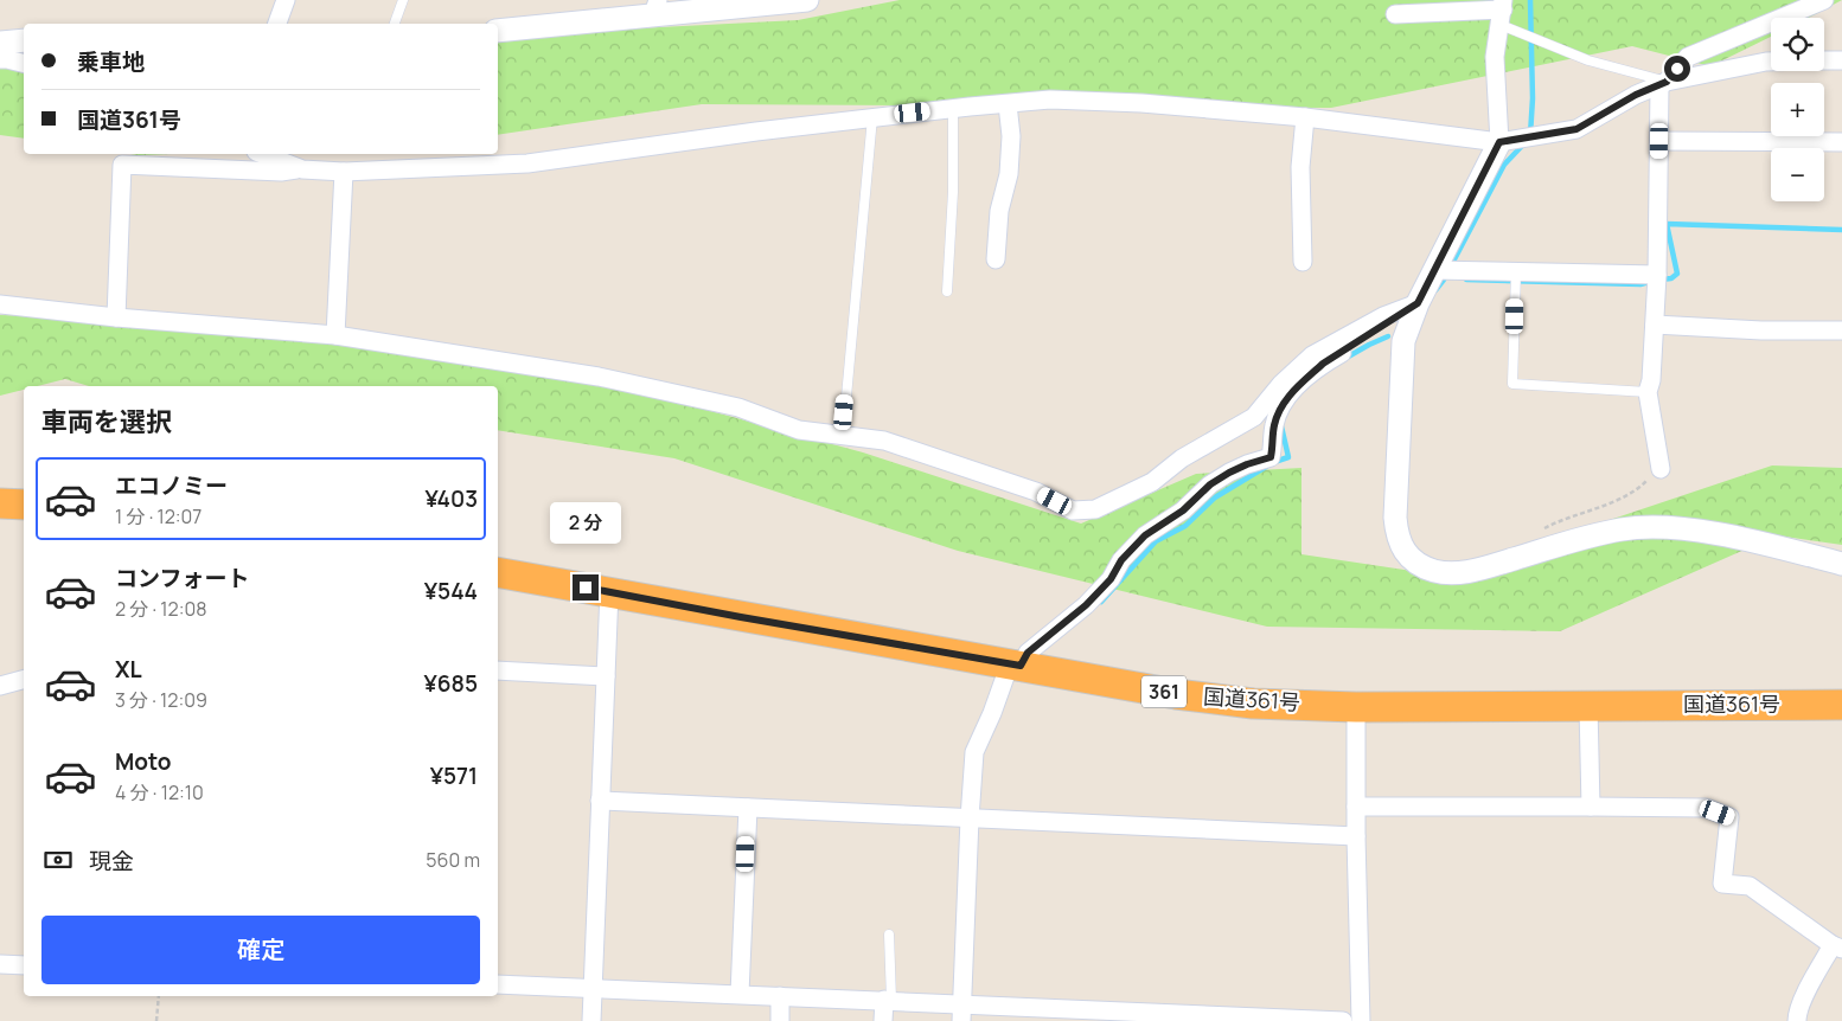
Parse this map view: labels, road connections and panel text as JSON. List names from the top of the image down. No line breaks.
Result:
{"streets":{"highway":["361","国道361号"]},"page":{"map_buttons":["+","−"],"banner":["乗車地","国道361号"],"heading":"車両を選択","list":[{"name":"エコノミー","note":"1 分 · 12:07","value":"¥403"},{"name":"コンフォート","note":"2 分 · 12:08","value":"¥544"},{"name":"XL","note":"3 分 · 12:09","value":"¥685"},{"name":"Moto","note":"4 分 · 12:10","value":"¥571"}],"bubble":"2 分","pay":["現金","560 m"],"buttons":"確定"}}
